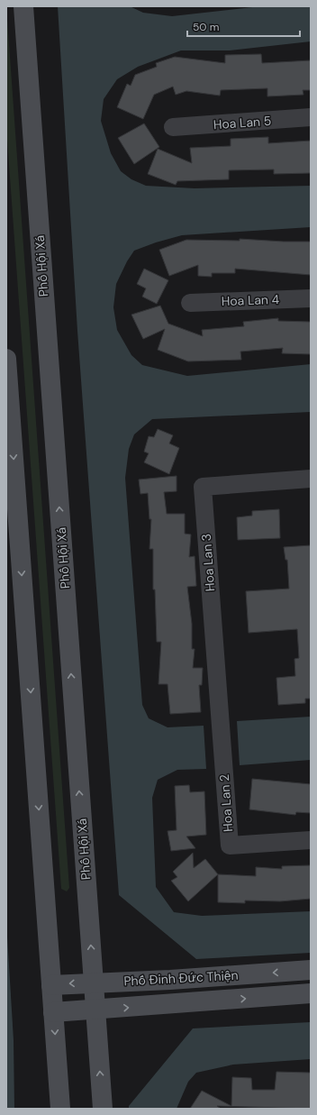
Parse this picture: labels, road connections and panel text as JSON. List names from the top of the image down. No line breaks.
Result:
{"streets":{"main road":["Phố Hội Xá","Phố Đinh Đức Thiện"],"street":["Hoa Lan 5","Hoa Lan 4","Hoa Lan 3","Hoa Lan 2"]},"crossings":[["Phố Hội Xá","Phố Đinh Đức Thiện"],["Hoa Lan 3","Hoa Lan 2"]],"scale_bar":"50 m"}
